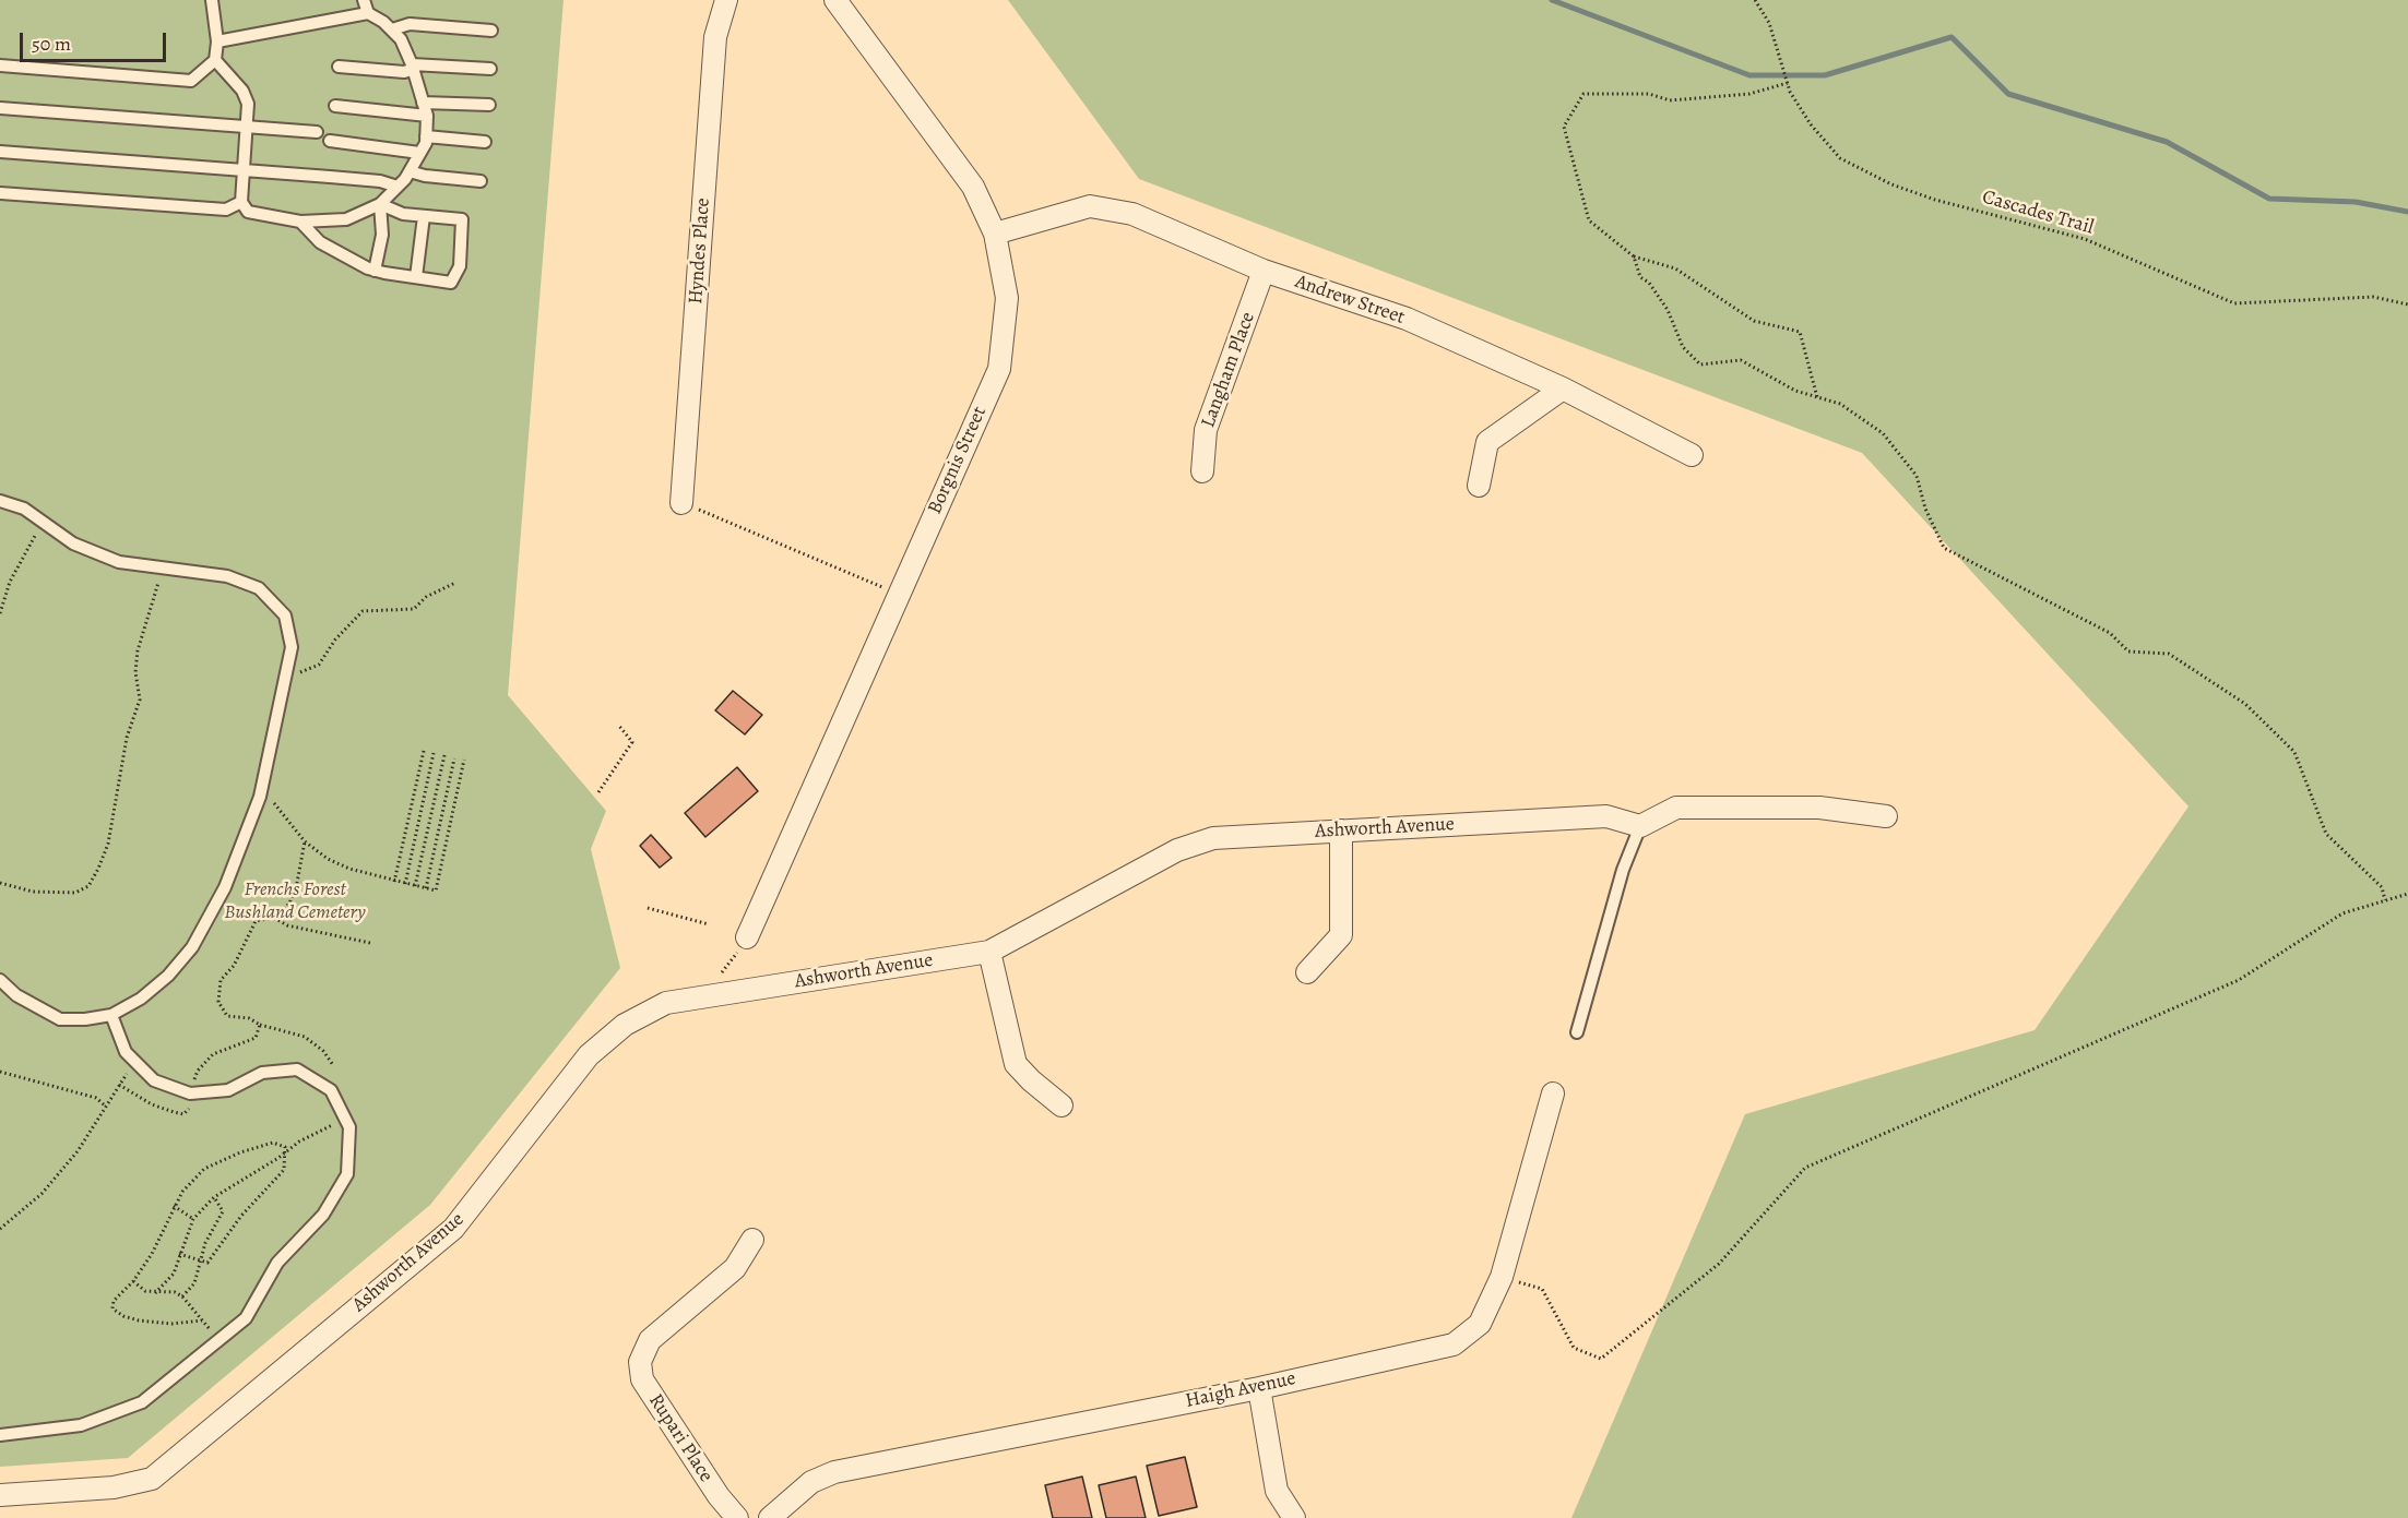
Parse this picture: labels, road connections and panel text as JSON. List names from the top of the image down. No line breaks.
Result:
{"streets":{"street":["Hyndes Place","Andrew Street","Langham Place","Borgnis Street","Ashworth Avenue","Haigh Avenue","Rupari Place"],"path":["Cascades Trail"]},"crossings":[["Andrew Street","Langham Place"],["Andrew Street","Borgnis Street"]],"parks":["Frenchs Forest Bushland Cemetery"],"scale_bar":"50 m"}
